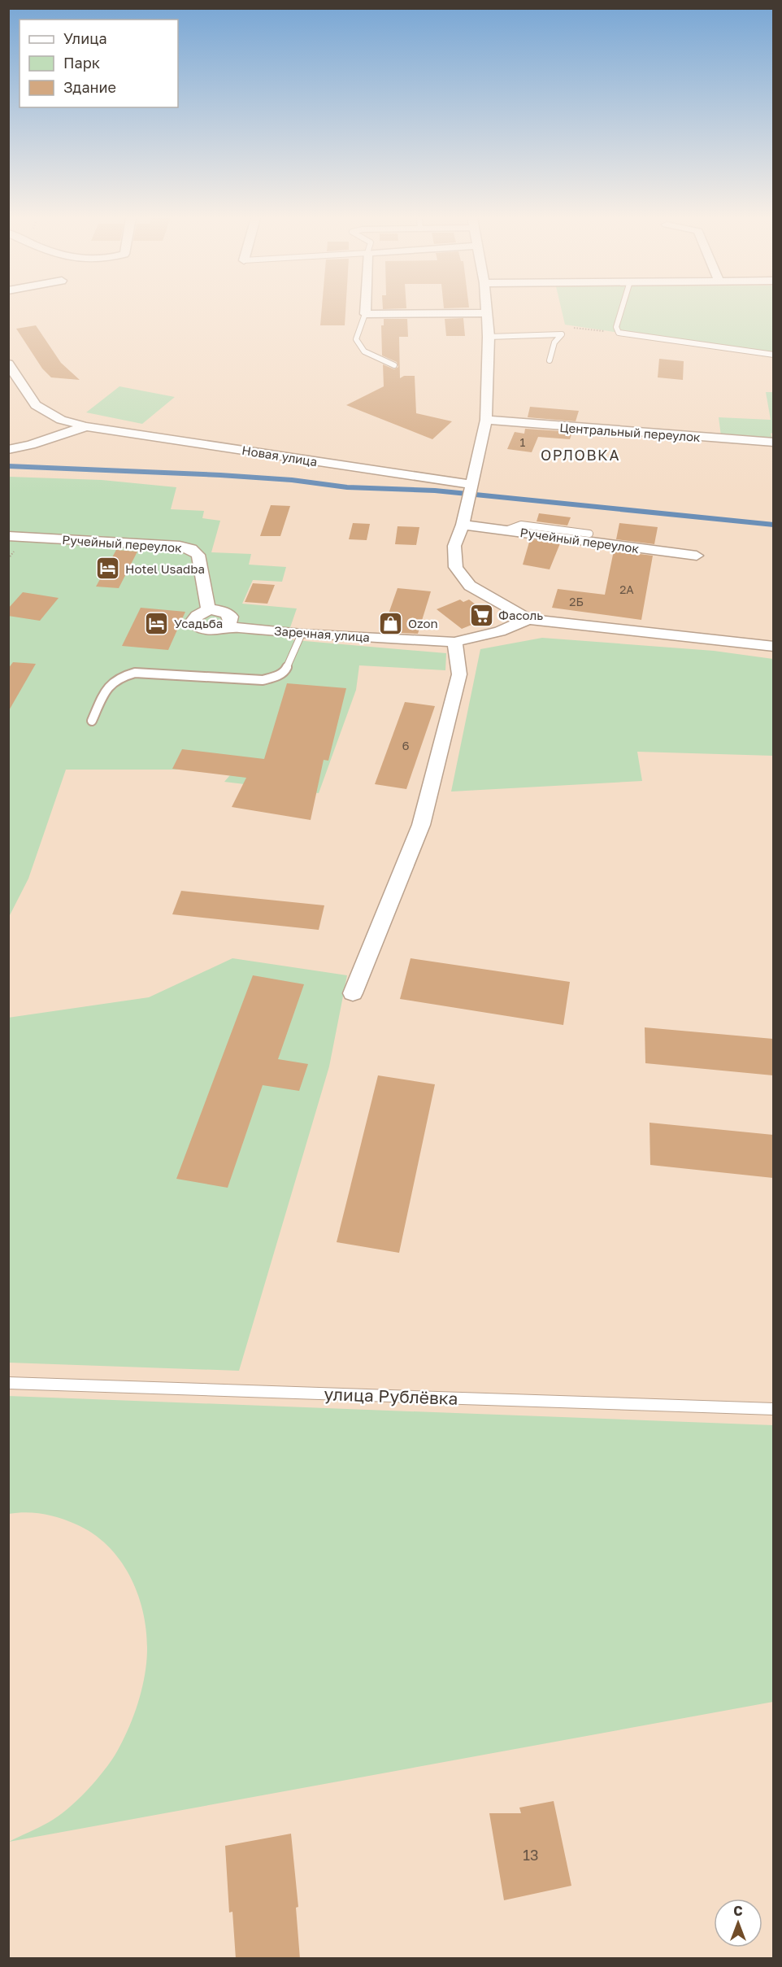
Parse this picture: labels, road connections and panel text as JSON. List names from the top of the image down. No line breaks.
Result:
{"streets":{"street":["Центральный переулок","Новая улица","Ручейный переулок","Заречная улица"],"lane":["улица Рублёвка"]},"crossings":[["Ручейный переулок","Заречная улица"]],"districts":["ОРЛОВКА"],"places":{"hotel":["Hotel Usadba","Усадьба"],"supermarket":["Фасоль"],"shop":["Ozon"]},"house_numbers":["1","2А","2Б","6","13"],"legend":["Улица","Парк","Здание"],"north":"top"}
